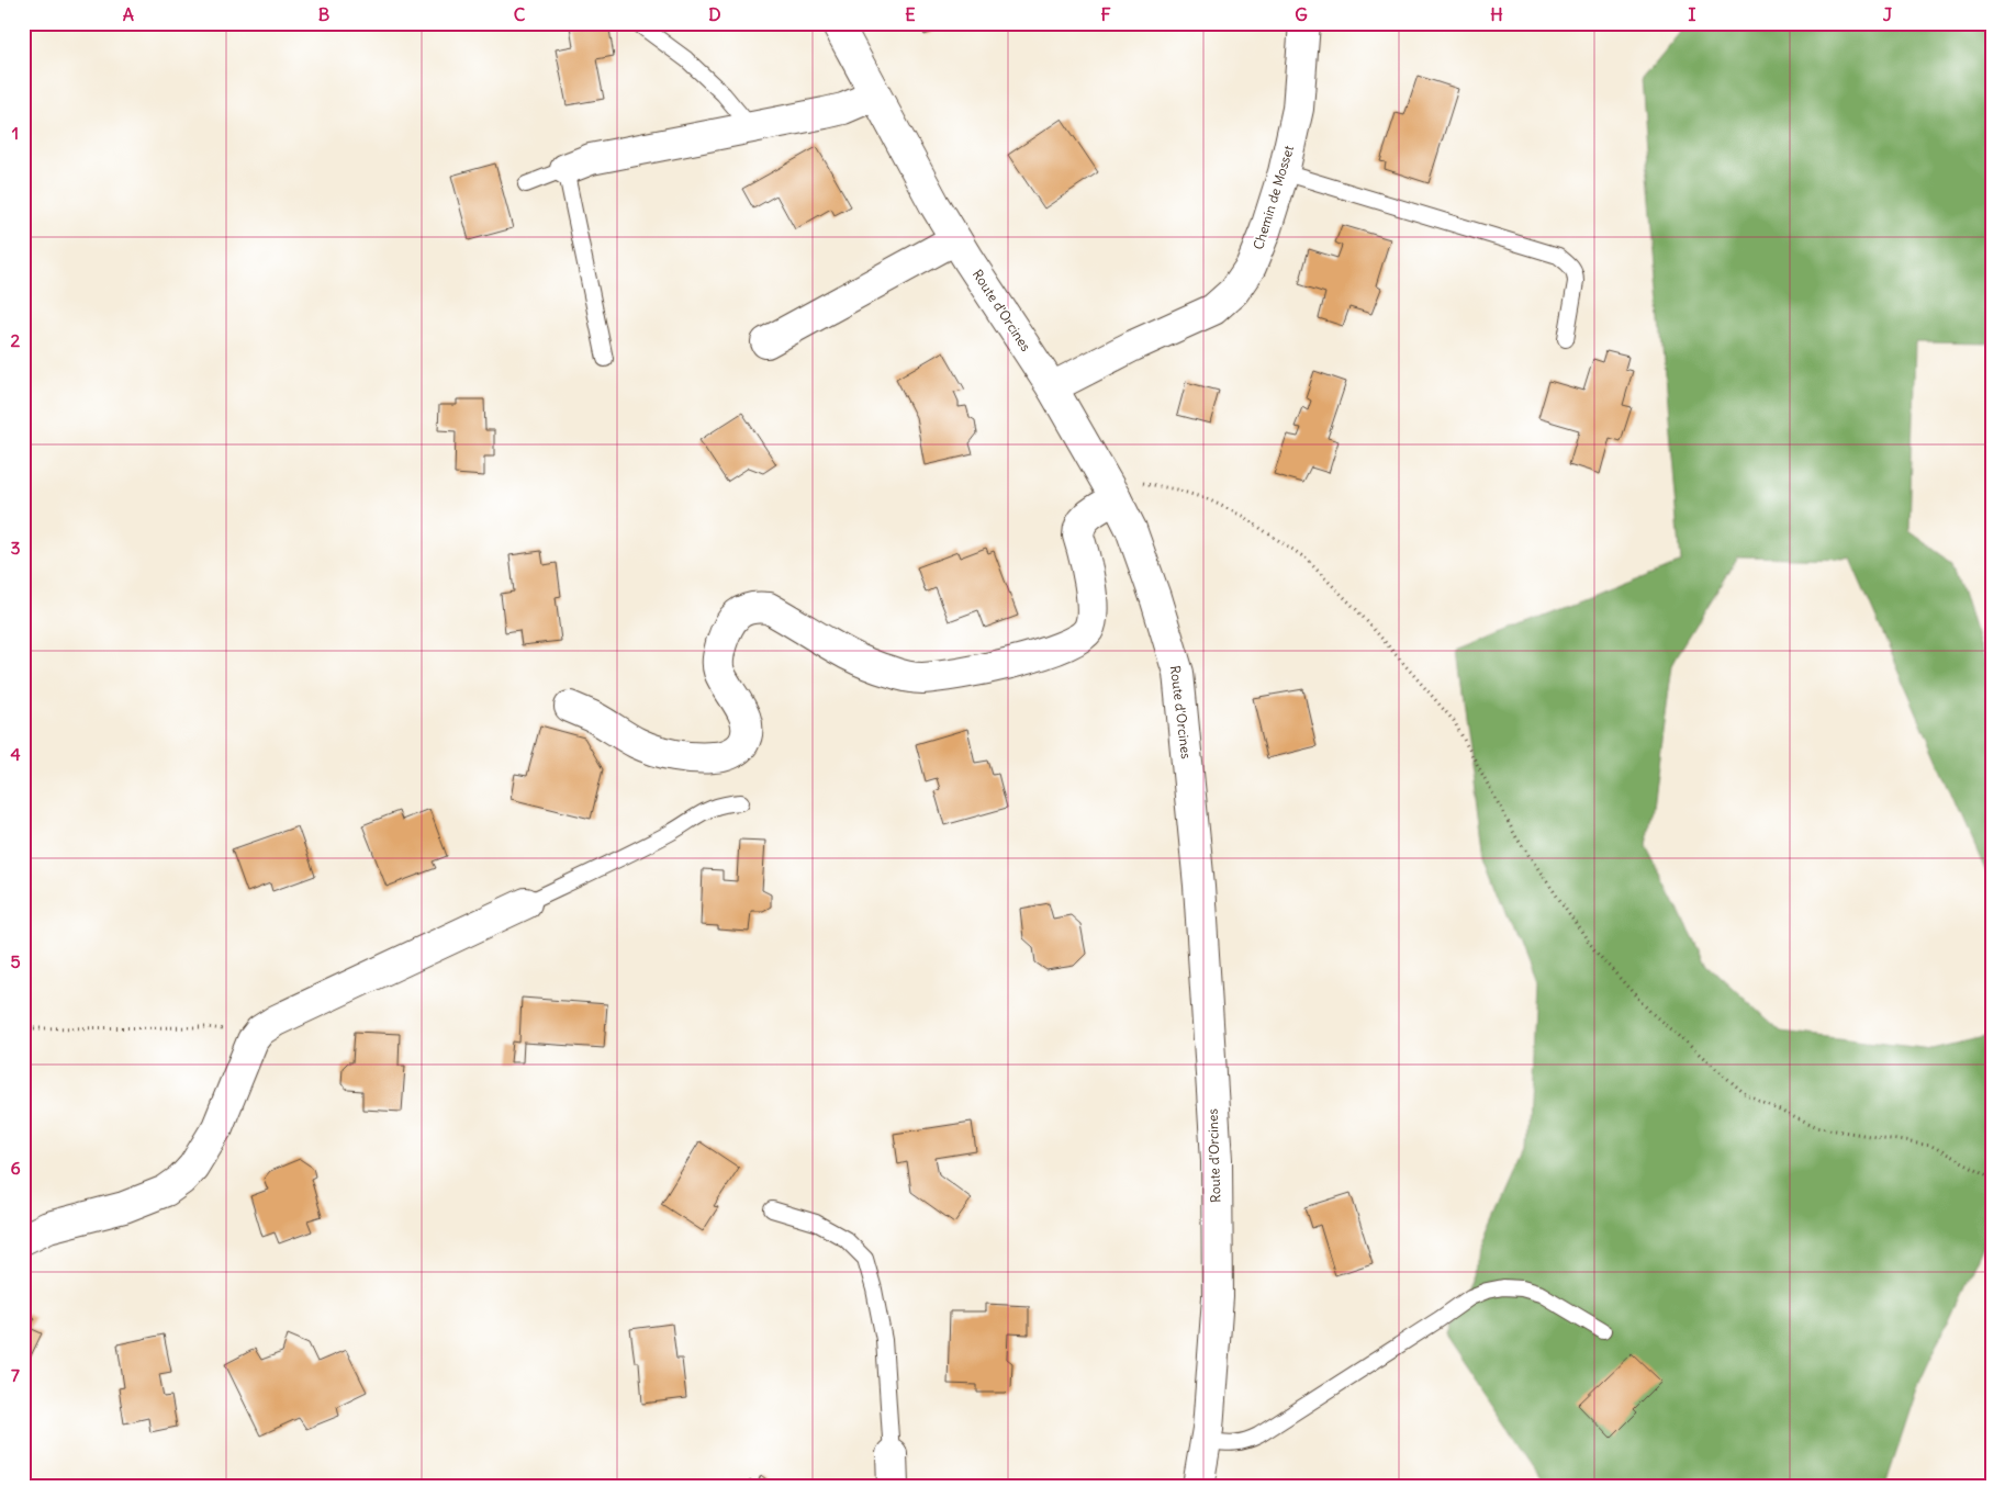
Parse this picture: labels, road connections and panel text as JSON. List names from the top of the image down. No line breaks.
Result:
{"streets":{"street":["Chemin de Mosset","Route d'Orcines"]},"crossings":[["Chemin de Mosset","Route d'Orcines"]],"grid":{"columns":["A","B","C","D","E","F","G","H","I","J"],"rows":["1","2","3","4","5","6","7"]}}
